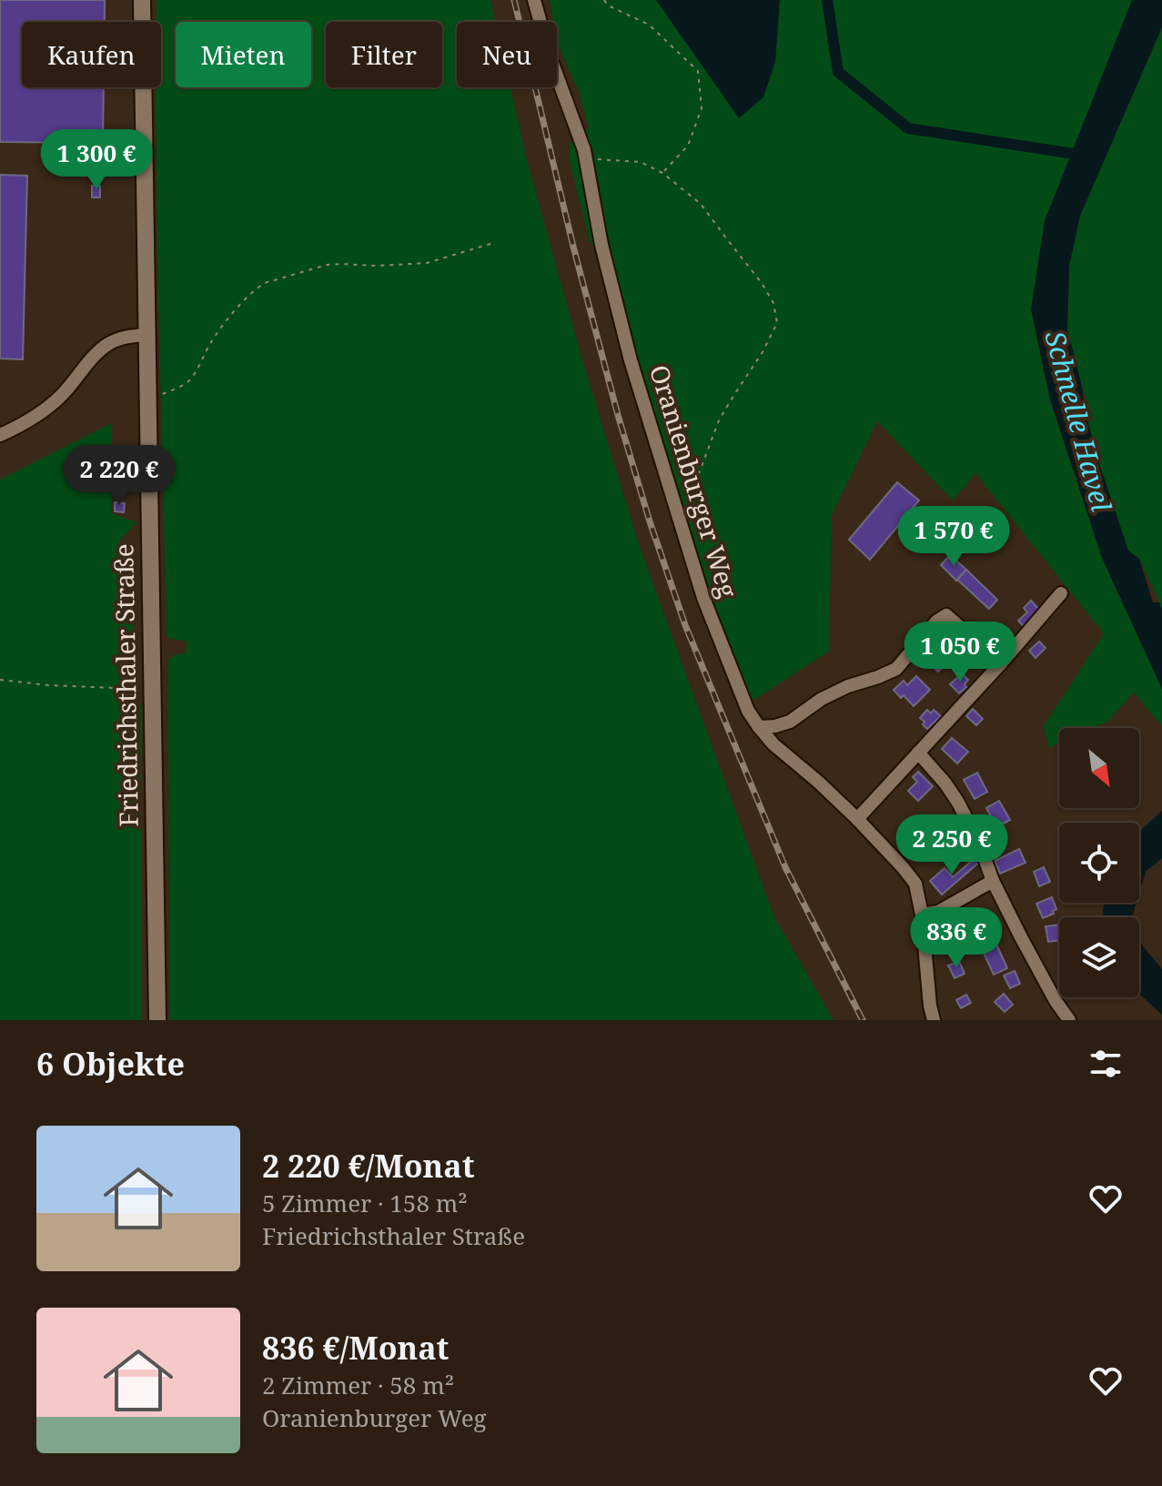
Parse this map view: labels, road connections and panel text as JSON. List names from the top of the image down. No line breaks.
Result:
{"streets":{"street":["Oranienburger Weg","Friedrichsthaler Straße"]},"water":["Schnelle Havel"],"north":"bottom right","page":{"chip":["Kaufen","Mieten","Filter","Neu"],"price":["1 300 €","2 220 €","1 570 €","1 050 €","2 250 €","836 €"],"heading":"6 Objekte","list":[{"name":"2 220 €/Monat","note":"5 Zimmer · 158 m² · Friedrichsthaler Straße"},{"name":"836 €/Monat","note":"2 Zimmer · 58 m² · Oranienburger Weg"}]}}
